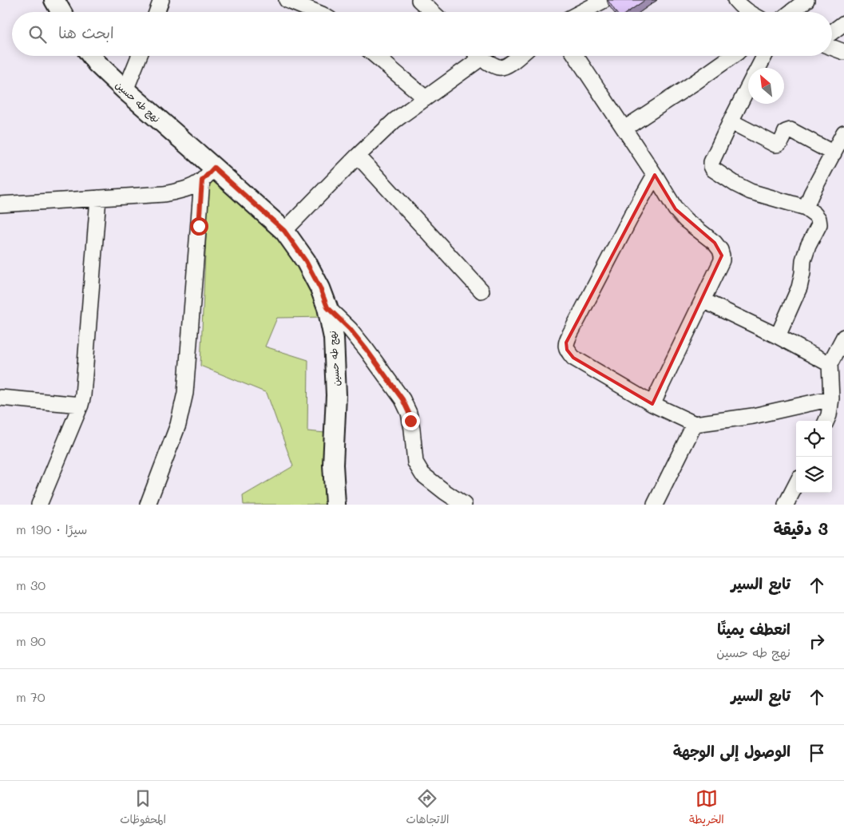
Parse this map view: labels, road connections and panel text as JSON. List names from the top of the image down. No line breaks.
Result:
{"streets":{"main road":["نهج طه حسين"]},"north":"top left","page":{"search":"ابحث هنا","heading":["3 دقيقة","سيرًا · 190 m"],"list":[["تابع السير","30 m"],["انعطف يمينًا","نهج طه حسين","90 m"],["تابع السير","70 m"],"الوصول إلى الوجهة"],"nav":["الخريطة","الاتجاهات","المحفوظات"]}}
